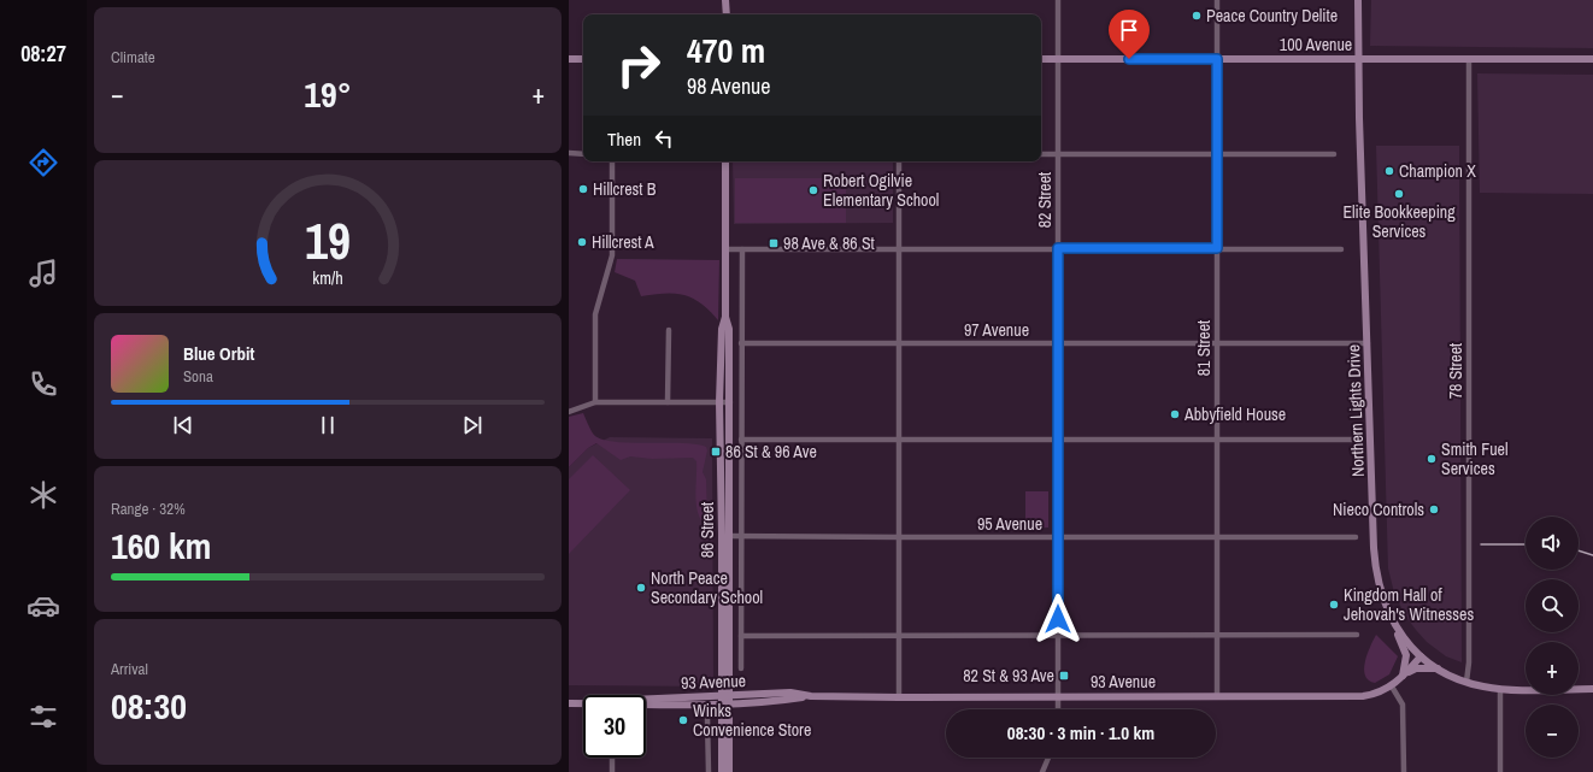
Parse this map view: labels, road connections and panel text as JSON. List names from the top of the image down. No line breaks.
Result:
{"streets":{"main road":["100 Avenue","Northern Lights Drive","86 Street","93 Avenue"],"street":["82 Street","97 Avenue","81 Street","78 Street","95 Avenue"]},"crossings":[["100 Avenue","82 Street"],["100 Avenue","81 Street"],["100 Avenue","78 Street"],["100 Avenue","Northern Lights Drive"],["82 Street","97 Avenue"],["82 Street","95 Avenue"],["82 Street","93 Avenue"],["97 Avenue","81 Street"],["97 Avenue","Northern Lights Drive"],["97 Avenue","86 Street"],["81 Street","95 Avenue"],["81 Street","93 Avenue"],["78 Street","Northern Lights Drive"],["Northern Lights Drive","93 Avenue"],["95 Avenue","86 Street"],["86 Street","93 Avenue"]],"places":{"other":["Peace Country Delite","Champion X","Hillcrest B","Robert Ogilvie Elementary School","Elite Bookkeeping Services","Hillcrest A","Abbyfield House","Smith Fuel Services","Nieco Controls","North Peace Secondary School","Kingdom Hall of Jehovah's Witnesses","Winks Convenience Store"],"transit":["98 Ave & 86 St","86 St & 96 Ave","82 St & 93 Ave"]},"page":{"tabs":"08:27","tile":["Climate",["Range · 32%","160 km"],["Arrival","08:30"]],"turn":["470 m","98 Avenue"],"heat":["−","19°","+"],"then":"Then","song":["Blue Orbit","Sona"],"map_buttons":["+","−"],"limit":"30","trip":"08:30 · 3 min · 1.0 km","gauge":["19","km/h"]}}
